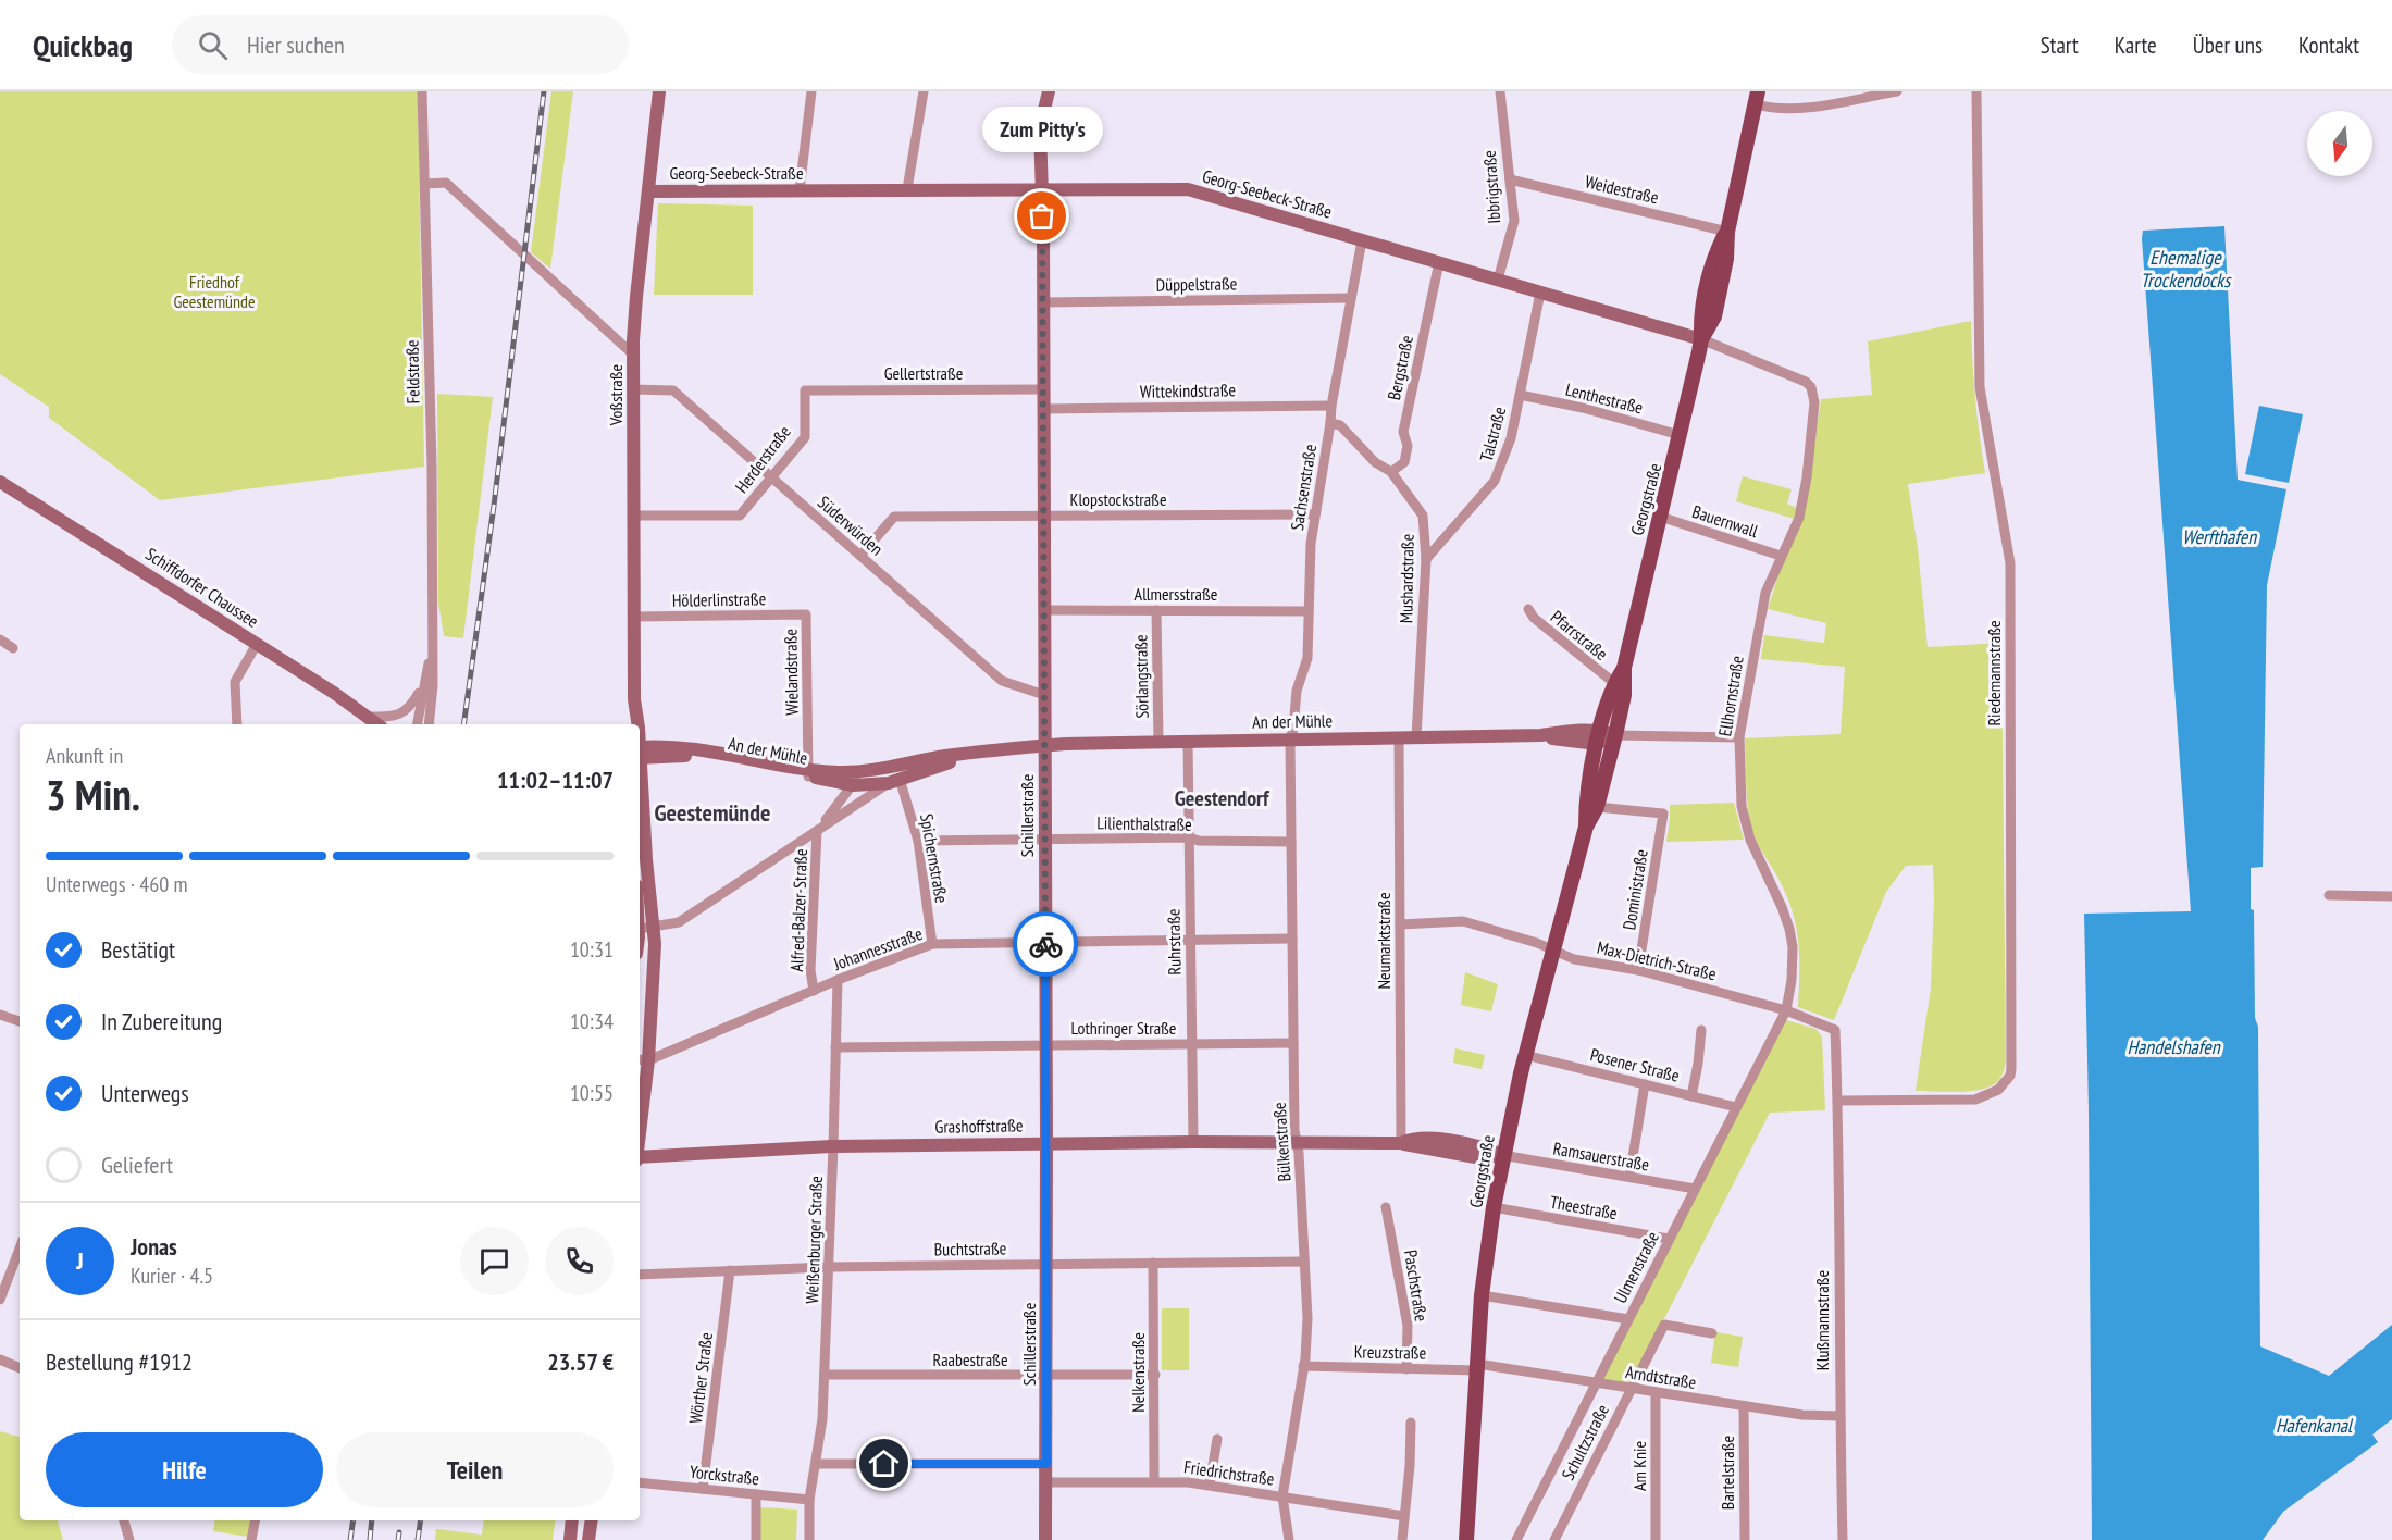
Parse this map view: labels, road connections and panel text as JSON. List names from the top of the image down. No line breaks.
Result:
{"streets":{"main road":["Georgstraße"],"street":["Georg-Seebeck-Straße","Ibbrigstraße","Weidestraße","Düppelstraße","Bergstraße","Feldstraße","Gellertstraße","Wittekindstraße","Voßstraße","Lenthestraße","Talstraße","Herderstraße","Sachsenstraße","Klopstockstraße","Bauernwall","Süderwürden","Mushardstraße","Schiffdorfer Chaussee","Allmersstraße","Hölderlinstraße","Pfarrstraße","Wielandstraße","Riedemannstraße","Sörlangstraße","Ellhornstraße","An der Mühle","Schillerstraße","Lilienthalstraße","Spichernstraße","Doministraße","Alfred-Balzer-Straße","Neumarktstraße","Ruhrstraße","Johannesstraße","Max-Dietrich-Straße","Lothringer Straße","Posener Straße","Grashoffstraße","Bülkenstraße","Ramsauerstraße","Theestraße","Weißenburger Straße","Buchtstraße","Ulmenstraße","Paschstraße","Klußmannstraße","Kreuzstraße","Raabestraße","Nelkenstraße","Arndtstraße","Wörther Straße","Schultzstraße","Am Knie","Friedrichstraße","Bartelstraße","Yorckstraße"]},"crossings":[["Georg-Seebeck-Straße","Ibbrigstraße"],["Georg-Seebeck-Straße","Bergstraße"],["Georg-Seebeck-Straße","Voßstraße"],["Georg-Seebeck-Straße","Talstraße"],["Georg-Seebeck-Straße","Sachsenstraße"],["Georg-Seebeck-Straße","Georgstraße"],["Georg-Seebeck-Straße","Ellhornstraße"],["Georg-Seebeck-Straße","Schillerstraße"],["Ibbrigstraße","Weidestraße"],["Weidestraße","Georgstraße"],["Düppelstraße","Sachsenstraße"],["Düppelstraße","Schillerstraße"],["Bergstraße","Mushardstraße"],["Feldstraße","Schiffdorfer Chaussee"],["Gellertstraße","Herderstraße"],["Gellertstraße","Schillerstraße"],["Wittekindstraße","Sachsenstraße"],["Wittekindstraße","Schillerstraße"],["Voßstraße","Herderstraße"],["Voßstraße","Süderwürden"],["Voßstraße","Hölderlinstraße"],["Lenthestraße","Talstraße"],["Lenthestraße","Georgstraße"],["Talstraße","Mushardstraße"],["Herderstraße","Süderwürden"],["Sachsenstraße","Klopstockstraße"],["Sachsenstraße","Mushardstraße"],["Sachsenstraße","Allmersstraße"],["Sachsenstraße","An der Mühle"],["Sachsenstraße","Bülkenstraße"],["Klopstockstraße","Süderwürden"],["Klopstockstraße","Schillerstraße"],["Georgstraße","Bauernwall"],["Georgstraße","Pfarrstraße"],["Georgstraße","An der Mühle"],["Georgstraße","Doministraße"],["Georgstraße","Max-Dietrich-Straße"],["Georgstraße","Posener Straße"],["Georgstraße","Grashoffstraße"],["Georgstraße","Ramsauerstraße"],["Georgstraße","Theestraße"],["Georgstraße","Kreuzstraße"],["Georgstraße","Arndtstraße"],["Bauernwall","Ellhornstraße"],["Süderwürden","Schillerstraße"],["Mushardstraße","An der Mühle"],["Allmersstraße","Sörlangstraße"],["Allmersstraße","Schillerstraße"],["Hölderlinstraße","Wielandstraße"],["Wielandstraße","An der Mühle"],["Riedemannstraße","Max-Dietrich-Straße"],["Riedemannstraße","Klußmannstraße"],["Sörlangstraße","An der Mühle"],["Ellhornstraße","Max-Dietrich-Straße"],["Ellhornstraße","Ulmenstraße"],["An der Mühle","Schillerstraße"],["An der Mühle","Spichernstraße"],["An der Mühle","Neumarktstraße"],["An der Mühle","Ruhrstraße"],["An der Mühle","Bülkenstraße"],["Schillerstraße","Lilienthalstraße"],["Schillerstraße","Johannesstraße"],["Schillerstraße","Lothringer Straße"],["Schillerstraße","Grashoffstraße"],["Schillerstraße","Buchtstraße"],["Schillerstraße","Raabestraße"],["Schillerstraße","Friedrichstraße"],["Lilienthalstraße","Spichernstraße"],["Lilienthalstraße","Ruhrstraße"],["Lilienthalstraße","Bülkenstraße"],["Spichernstraße","Johannesstraße"],["Doministraße","Max-Dietrich-Straße"],["Alfred-Balzer-Straße","Johannesstraße"],["Neumarktstraße","Max-Dietrich-Straße"],["Neumarktstraße","Grashoffstraße"],["Ruhrstraße","Johannesstraße"],["Ruhrstraße","Lothringer Straße"],["Ruhrstraße","Grashoffstraße"],["Johannesstraße","Bülkenstraße"],["Johannesstraße","Weißenburger Straße"],["Max-Dietrich-Straße","Ulmenstraße"],["Max-Dietrich-Straße","Klußmannstraße"],["Lothringer Straße","Bülkenstraße"],["Lothringer Straße","Weißenburger Straße"],["Posener Straße","Ulmenstraße"],["Grashoffstraße","Bülkenstraße"],["Grashoffstraße","Ramsauerstraße"],["Grashoffstraße","Weißenburger Straße"],["Bülkenstraße","Buchtstraße"],["Bülkenstraße","Kreuzstraße"],["Bülkenstraße","Friedrichstraße"],["Ramsauerstraße","Ulmenstraße"],["Theestraße","Ulmenstraße"],["Weißenburger Straße","Buchtstraße"],["Weißenburger Straße","Raabestraße"],["Weißenburger Straße","Yorckstraße"],["Buchtstraße","Nelkenstraße"],["Buchtstraße","Wörther Straße"],["Ulmenstraße","Arndtstraße"],["Paschstraße","Kreuzstraße"],["Klußmannstraße","Arndtstraße"],["Kreuzstraße","Arndtstraße"],["Raabestraße","Nelkenstraße"],["Nelkenstraße","Friedrichstraße"],["Arndtstraße","Schultzstraße"],["Arndtstraße","Am Knie"],["Arndtstraße","Bartelstraße"],["Wörther Straße","Yorckstraße"]],"districts":["Geestendorf","Geestemünde"],"water":["Ehemalige Trockendocks","Werfthafen","Handelshafen","Hafenkanal"],"parks":["Friedhof Geestemünde"],"places":["Zum Pitty's"],"north":"bottom","page":{"header":"Quickbag","search":"Hier suchen","nav":["Start","Karte","Über uns","Kontakt"],"bubble":"Zum Pitty's","heading":["3 Min.","Ankunft in","11:02–11:07"],"panel":["Jonas","Kurier · 4.5","Bestellung #1912","23.57 €"],"bar":"Unterwegs · 460 m","list":[["Bestätigt","10:31"],["In Zubereitung","10:34"],["Unterwegs","10:55"],"Geliefert"],"round":"J","buttons":["Hilfe","Teilen"]}}
